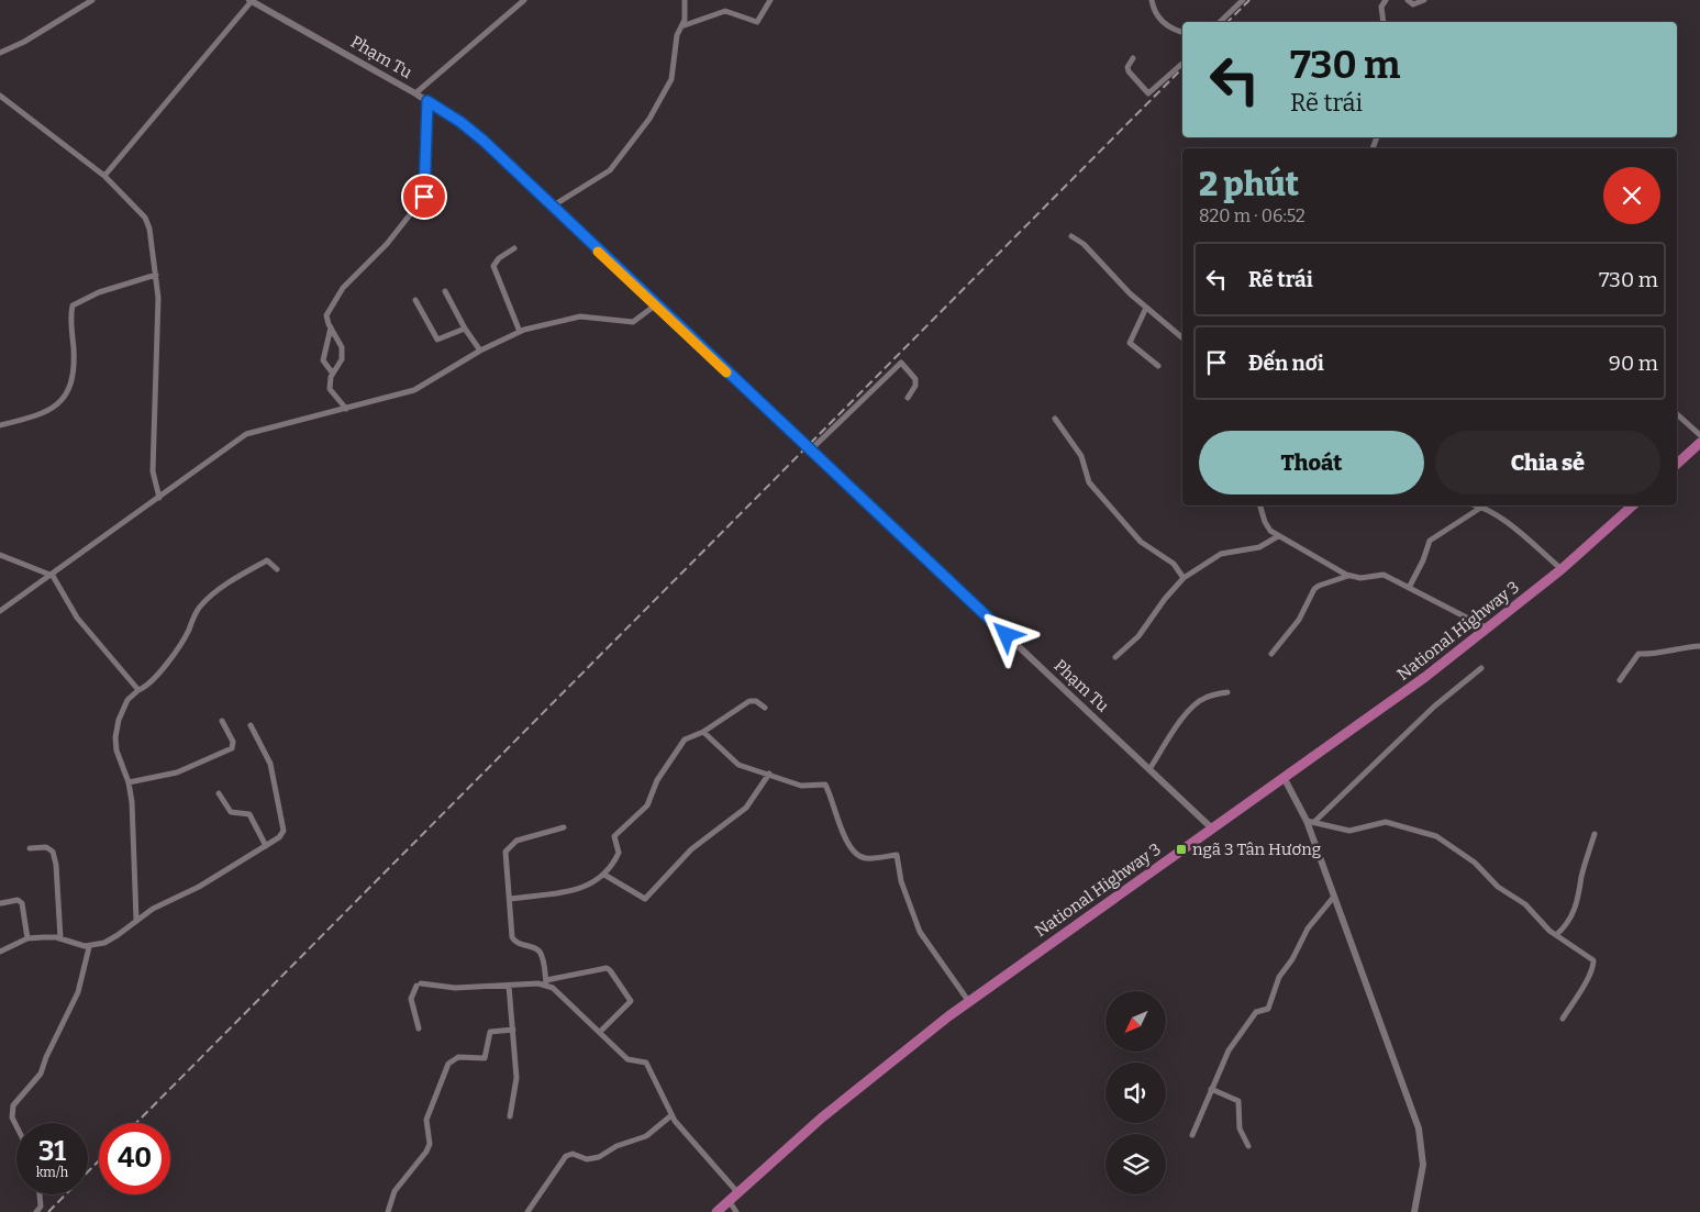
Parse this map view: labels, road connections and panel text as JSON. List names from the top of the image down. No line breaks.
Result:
{"streets":{"highway":["National Highway 3"],"street":["Phạm Tu"]},"crossings":[["Phạm Tu","National Highway 3"]],"places":{"transit":["ngã 3 Tân Hương"]},"north":"bottom left","page":{"turn":["730 m","Rẽ trái"],"heading":["2 phút","820 m · 06:52"],"list":[{"name":"Rẽ trái","value":"730 m"},{"name":"Đến nơi","value":"90 m"}],"buttons":["Thoát","Chia sẻ"],"speed":"31 km/h","limit":"40"}}
